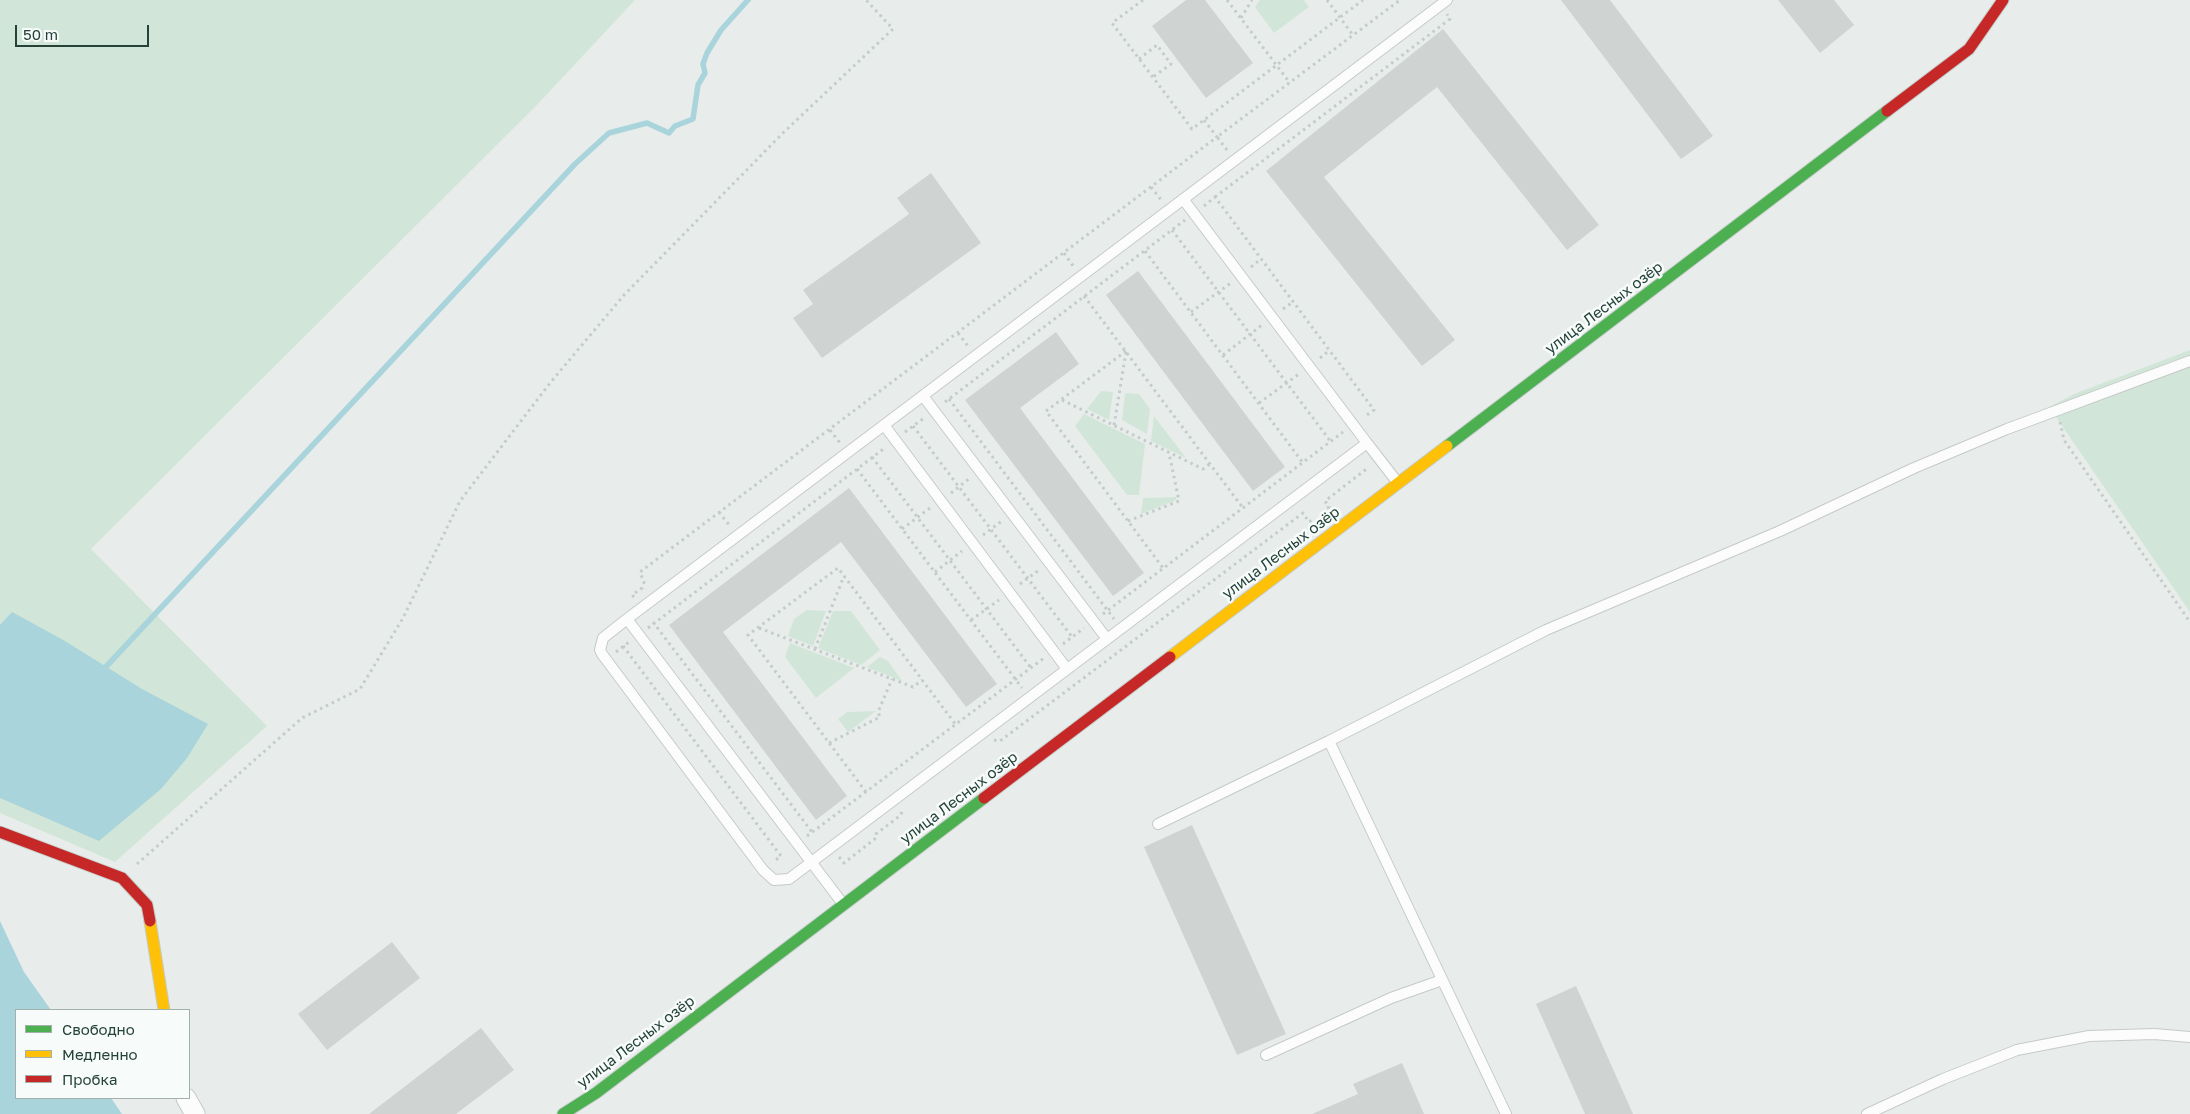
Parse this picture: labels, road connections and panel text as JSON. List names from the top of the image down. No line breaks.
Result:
{"streets":{"street":["улица Лесных озёр"]},"legend":["Свободно","Медленно","Пробка"],"scale_bar":"50 m"}
